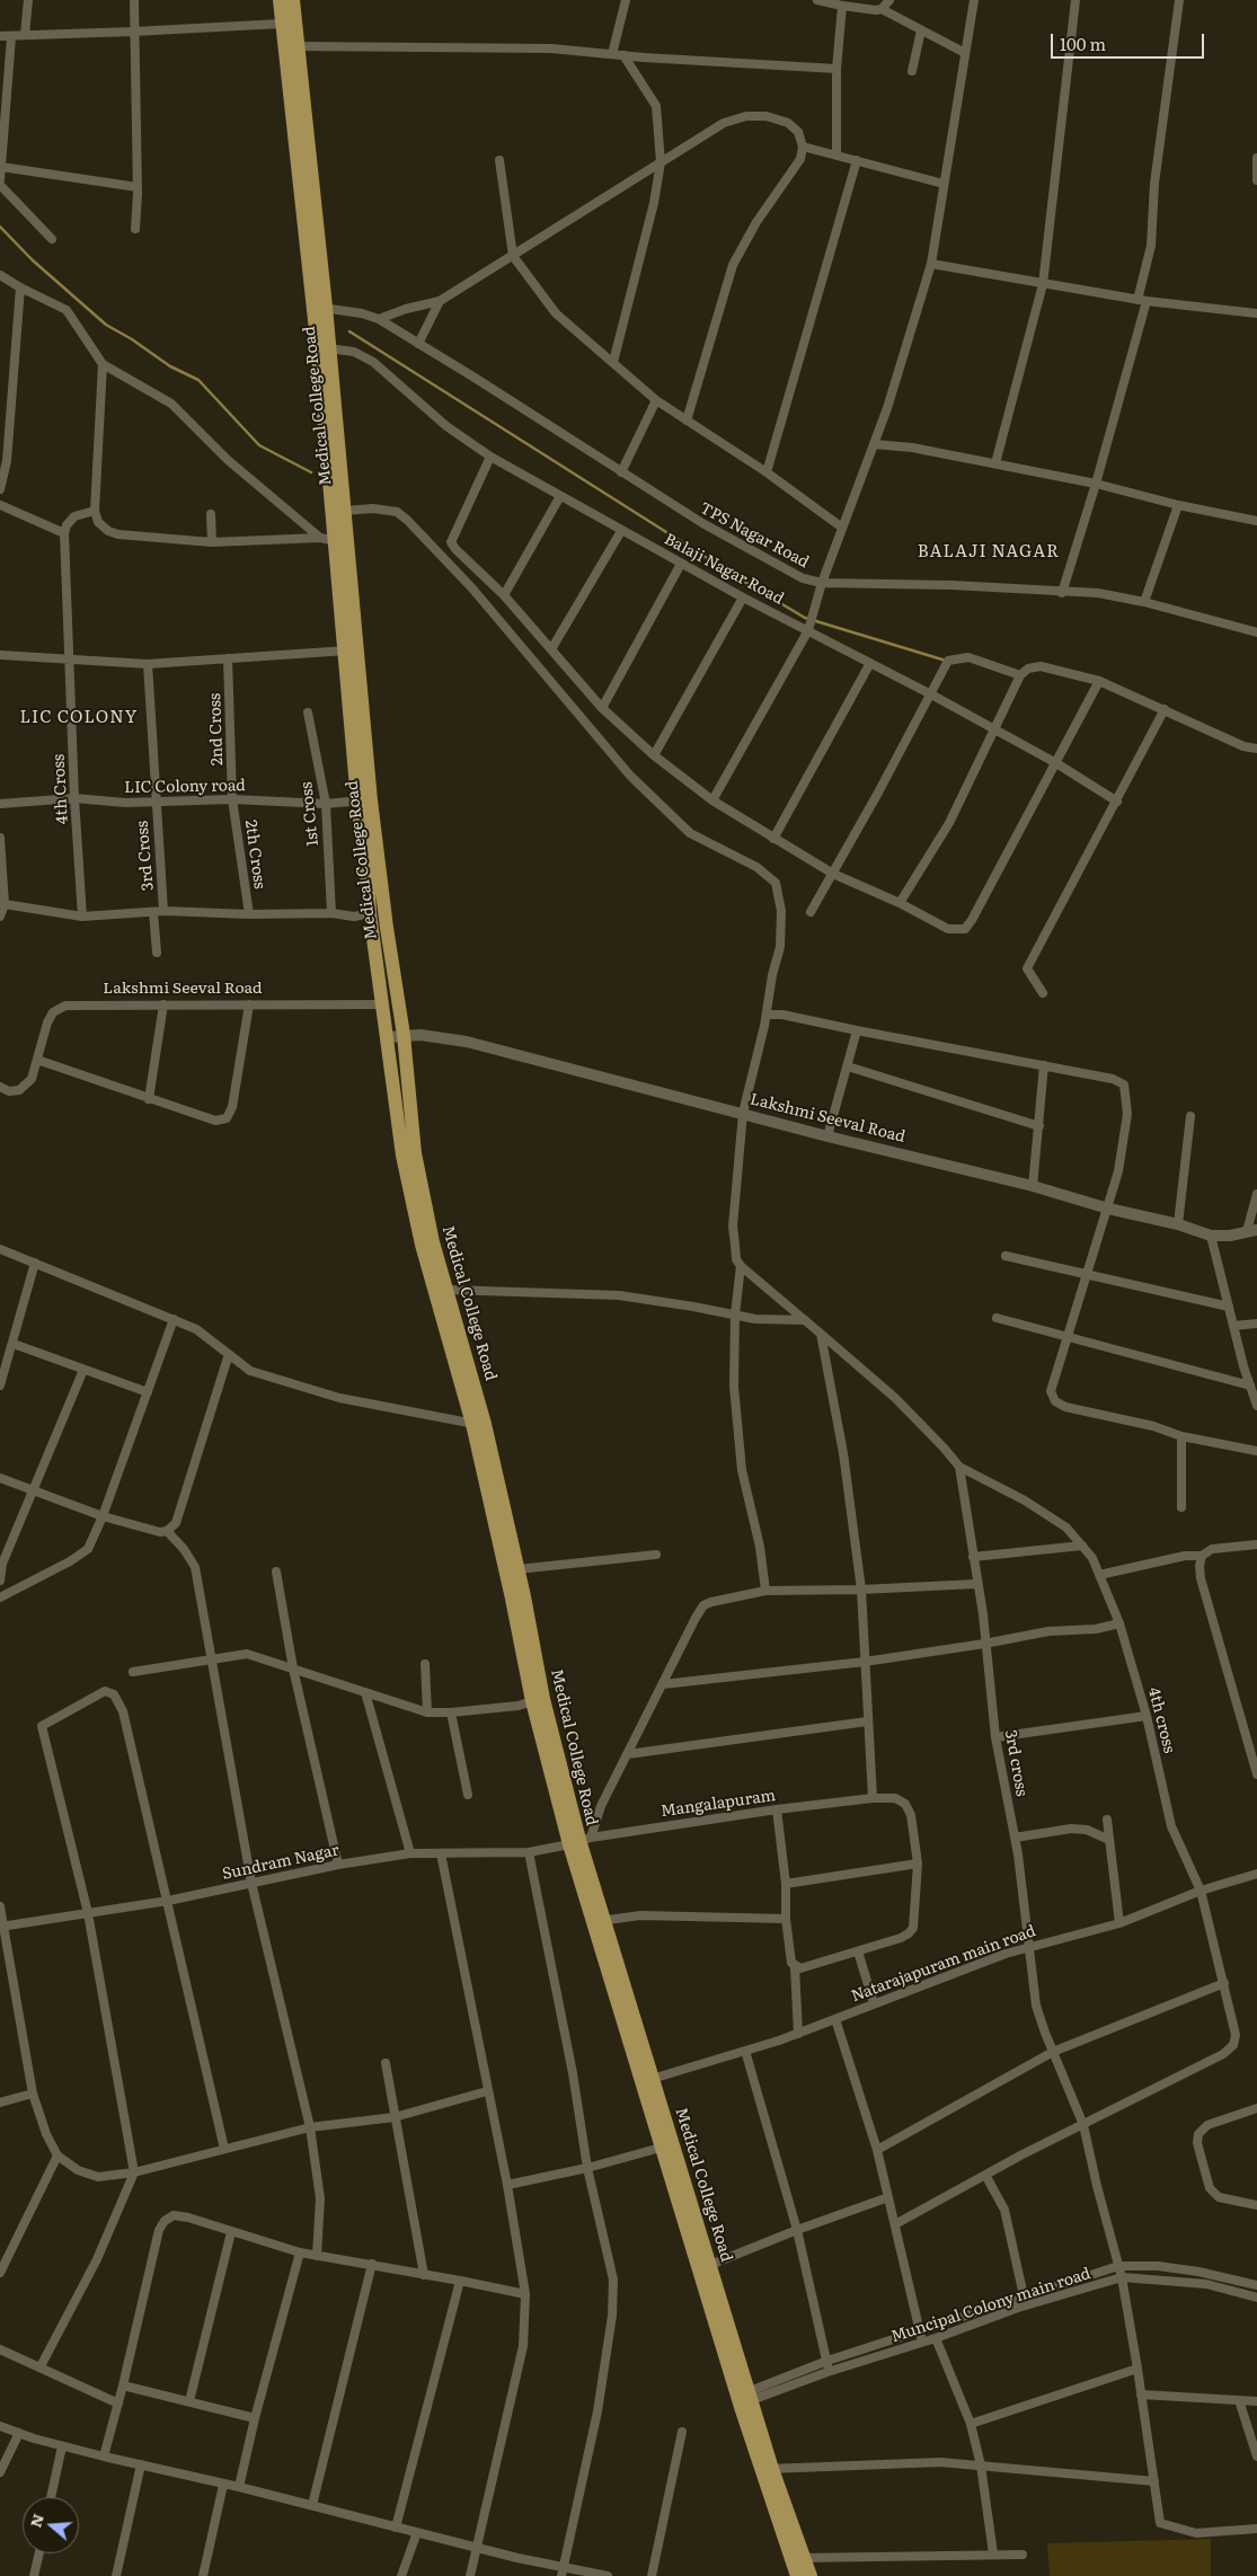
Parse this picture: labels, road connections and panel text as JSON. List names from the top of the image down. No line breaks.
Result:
{"streets":{"main road":["Medical College Road"],"street":["TPS Nagar Road","Balaji Nagar Road","2nd Cross","LIC Colony road","4th Cross","1st Cross","2th Cross","3rd Cross","Lakshmi Seeval Road","4th cross","3rd cross","Mangalapuram","Sundram Nagar","Natarajapuram main road","Muncipal Colony main road"]},"crossings":[["Medical College Road","TPS Nagar Road"],["Medical College Road","Balaji Nagar Road"],["Medical College Road","LIC Colony road"],["Medical College Road","Lakshmi Seeval Road"],["Medical College Road","Mangalapuram"],["Medical College Road","Sundram Nagar"],["Medical College Road","Natarajapuram main road"],["Medical College Road","Muncipal Colony main road"],["2nd Cross","LIC Colony road"],["2nd Cross","2th Cross"],["LIC Colony road","4th Cross"],["LIC Colony road","1st Cross"],["LIC Colony road","2th Cross"],["LIC Colony road","3rd Cross"],["4th cross","3rd cross"],["4th cross","Natarajapuram main road"],["3rd cross","Natarajapuram main road"],["3rd cross","Muncipal Colony main road"],["Mangalapuram","Sundram Nagar"]],"districts":["BALAJI NAGAR","LIC COLONY"],"scale_bar":"100 m","north":"left"}
